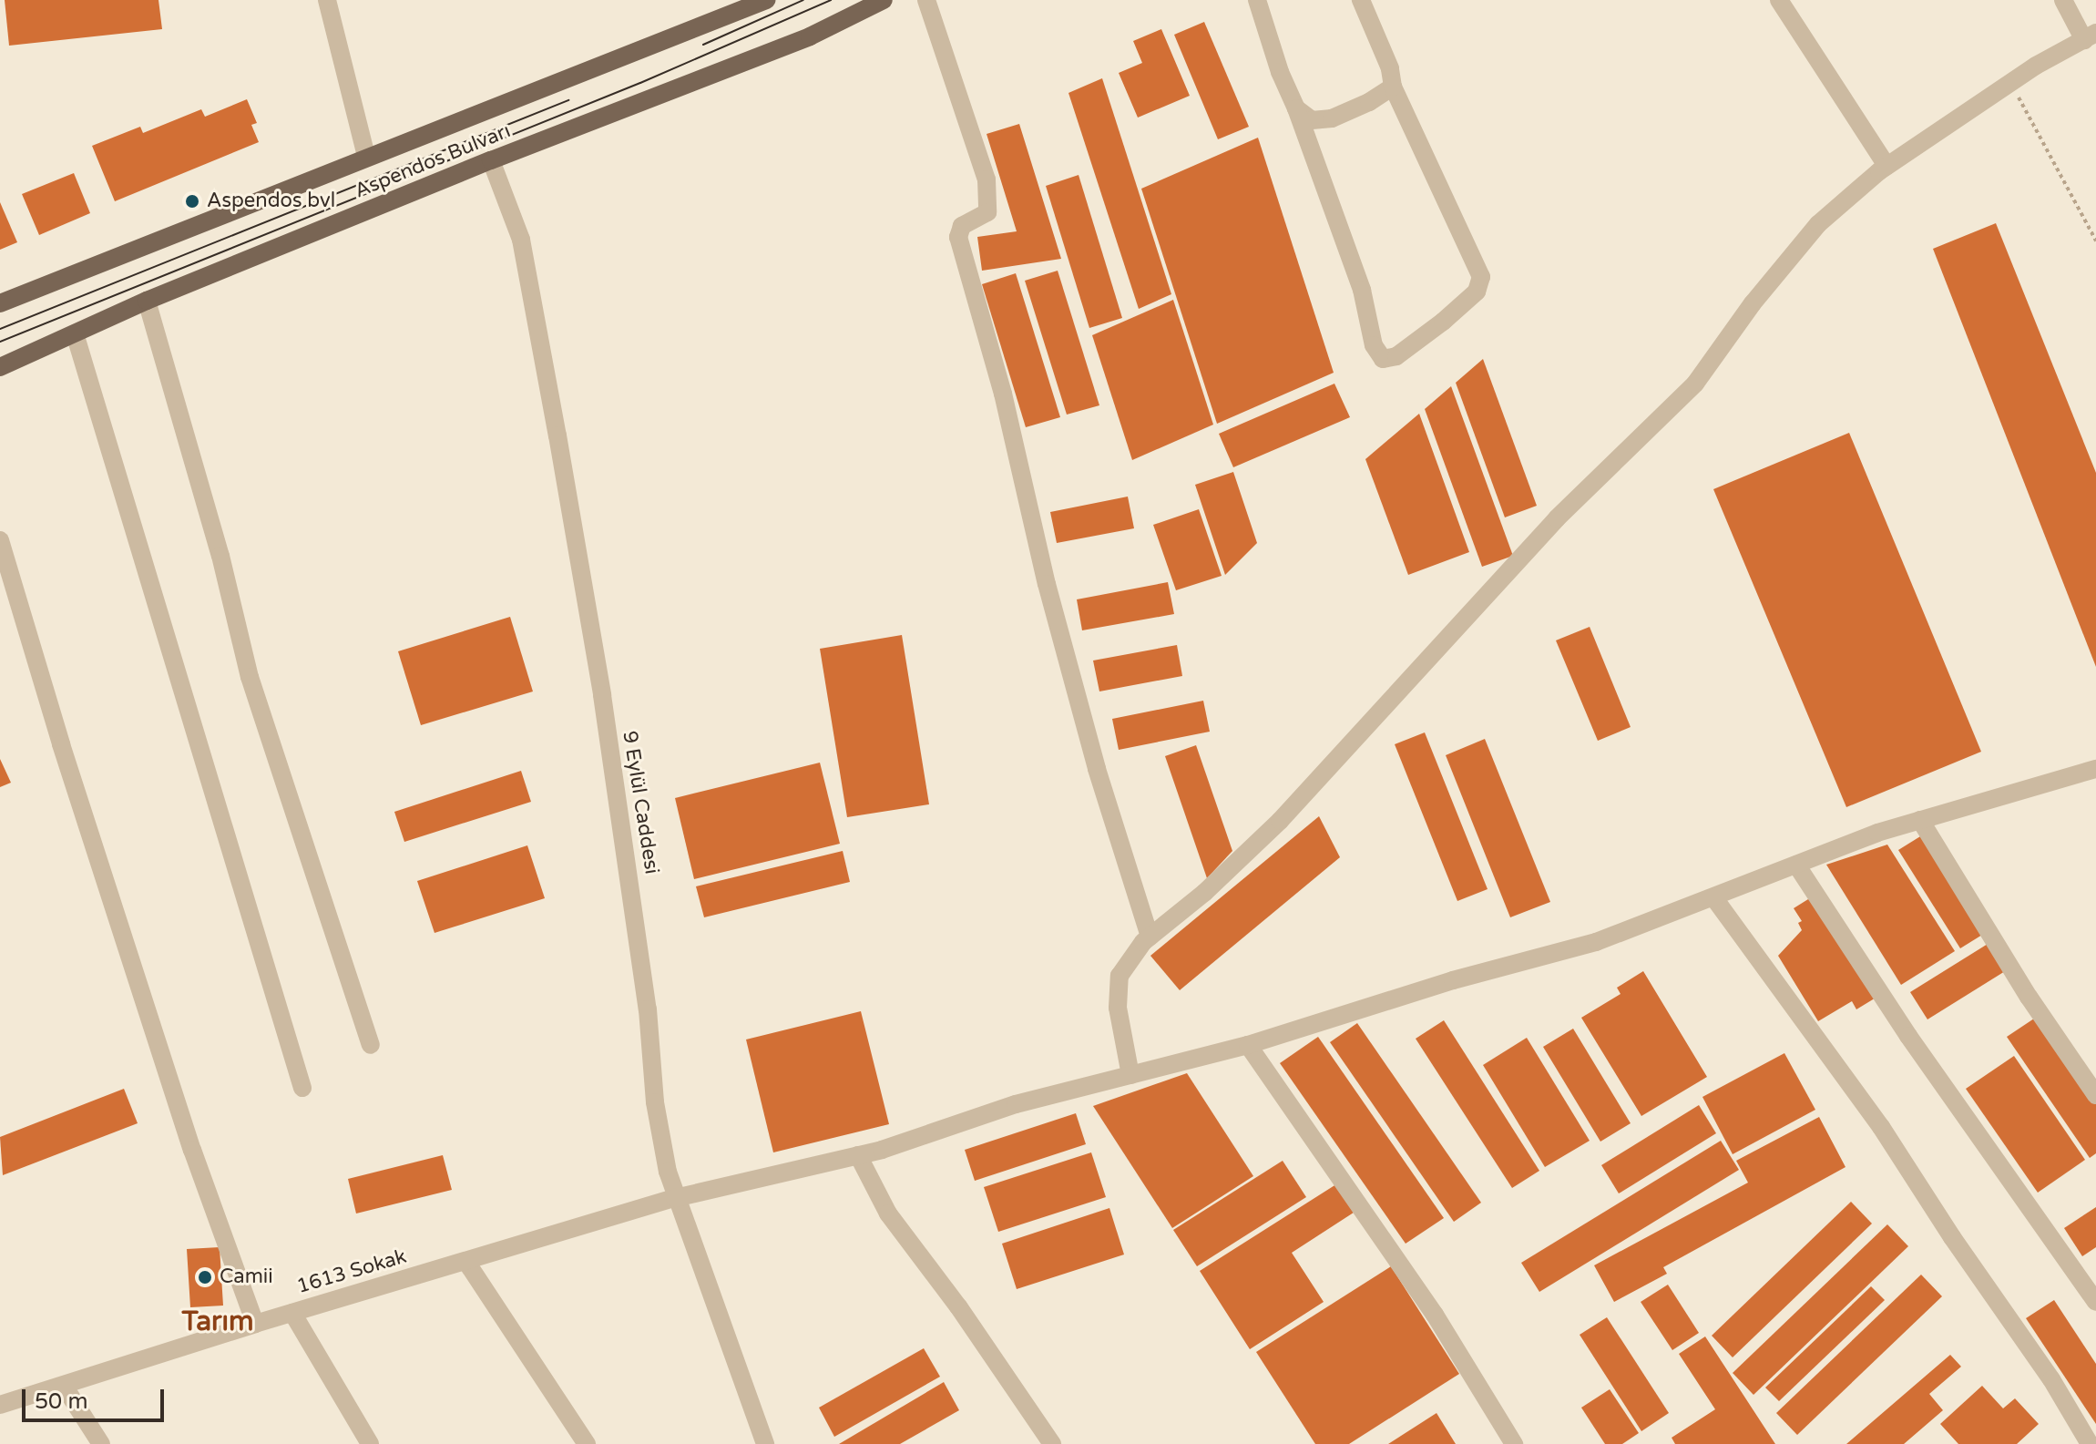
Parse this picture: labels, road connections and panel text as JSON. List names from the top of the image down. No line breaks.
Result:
{"streets":{"main road":["Aspendos Bulvarı"],"street":["9 Eylül Caddesi","1613 Sokak"]},"crossings":[["Aspendos Bulvarı","9 Eylül Caddesi"],["9 Eylül Caddesi","1613 Sokak"]],"districts":["Tarım"],"places":["Aspendos bvl","Camii"],"scale_bar":"50 m"}
